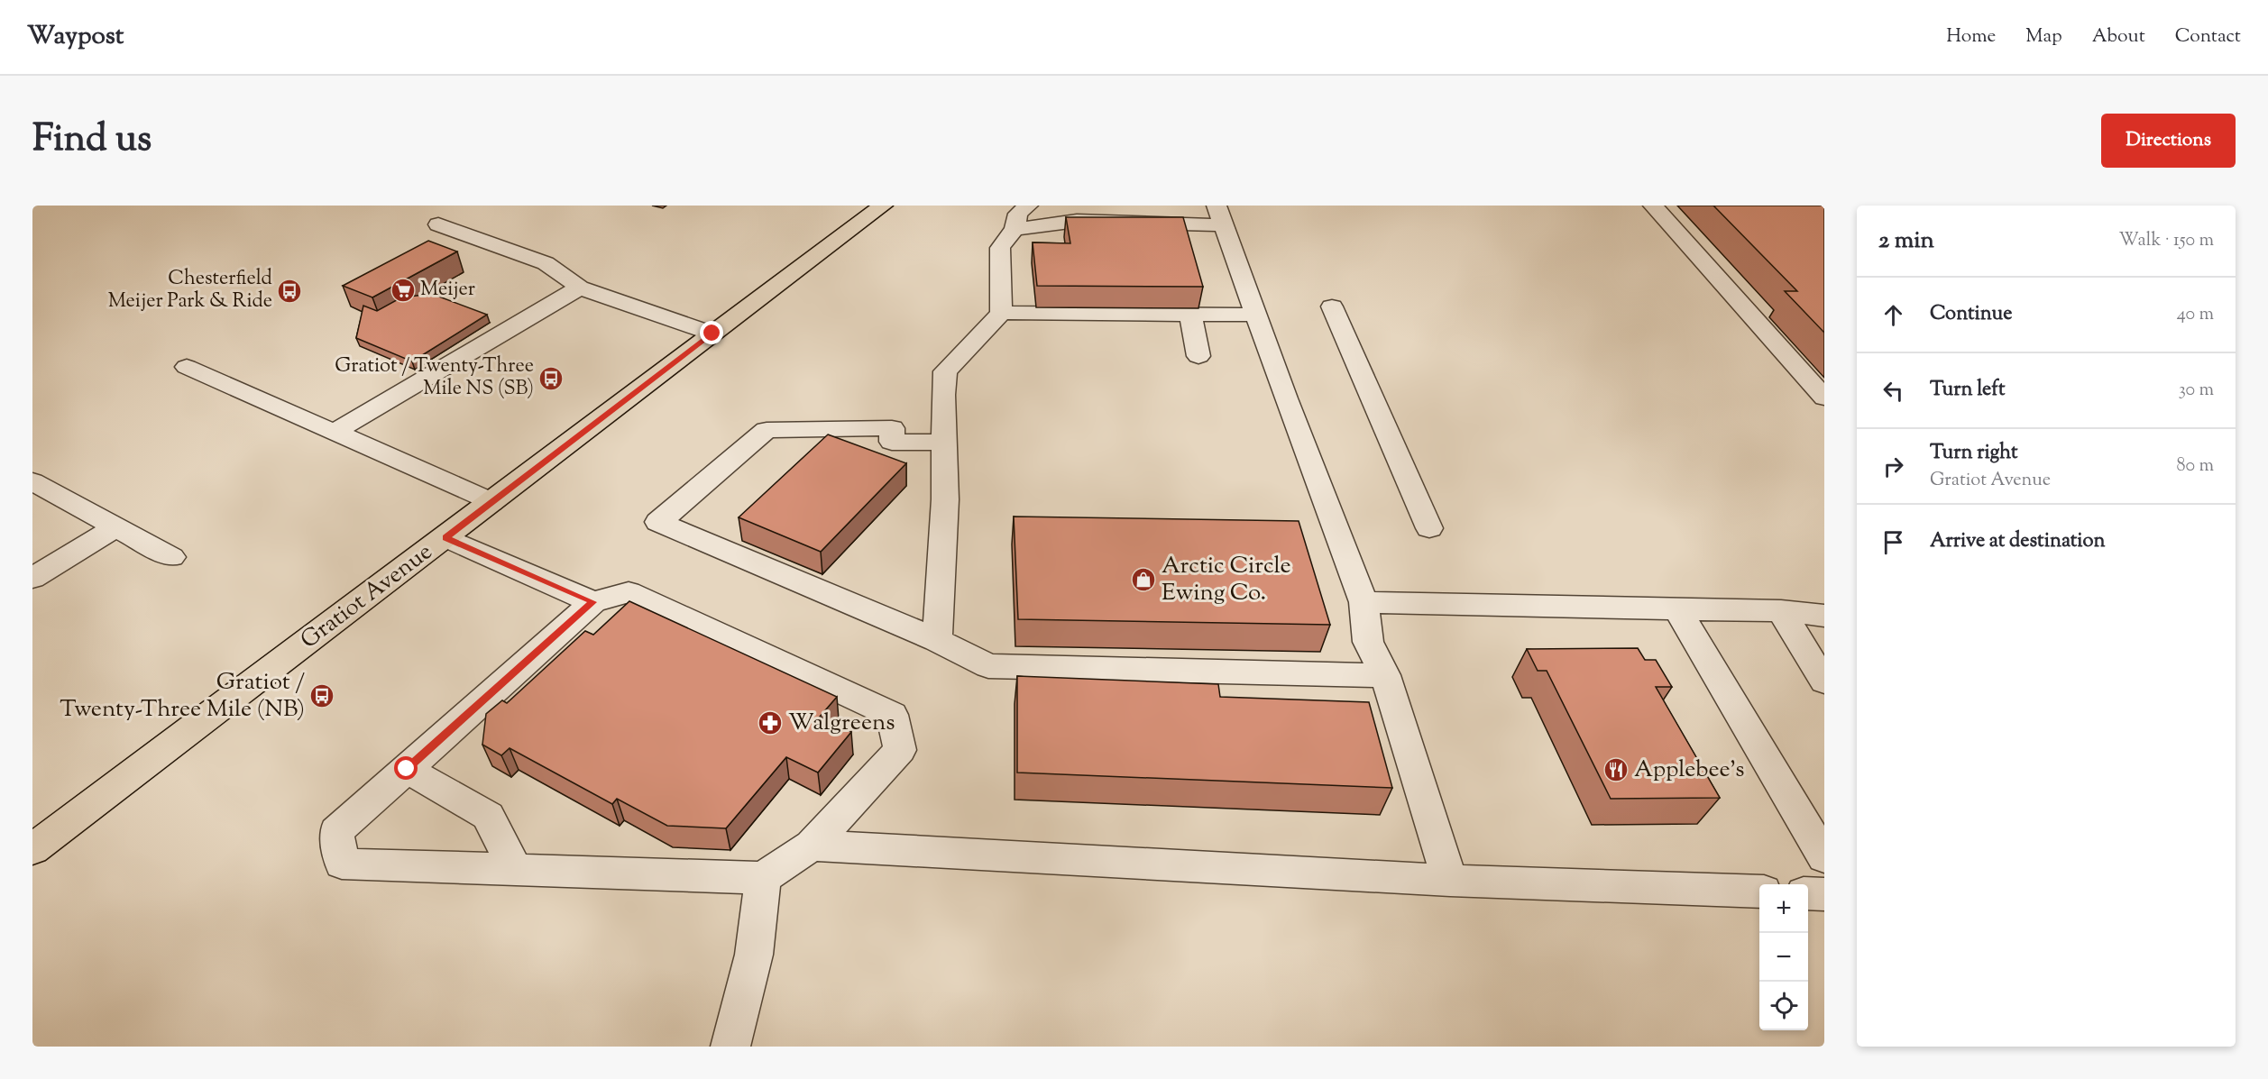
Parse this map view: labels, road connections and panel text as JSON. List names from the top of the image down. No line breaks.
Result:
{"streets":{"main road":["Gratiot Avenue"]},"places":{"supermarket":["Meijer"],"bus stop":["Chesterfield Meijer Park & Ride","Gratiot / Twenty-Three Mile NS (SB)","Gratiot / Twenty-Three Mile (NB)"],"shop":["Arctic Circle Ewing Co."],"pharmacy":["Walgreens"],"restaurant":["Applebee's"]},"page":{"header":"Waypost","nav":["Home","Map","About","Contact"],"title":"Find us","buttons":"Directions","heading":["2 min","Walk · 150 m"],"list":[["Continue","40 m"],["Turn left","30 m"],["Turn right","Gratiot Avenue","80 m"],"Arrive at destination"],"map_buttons":["+","−"]}}
